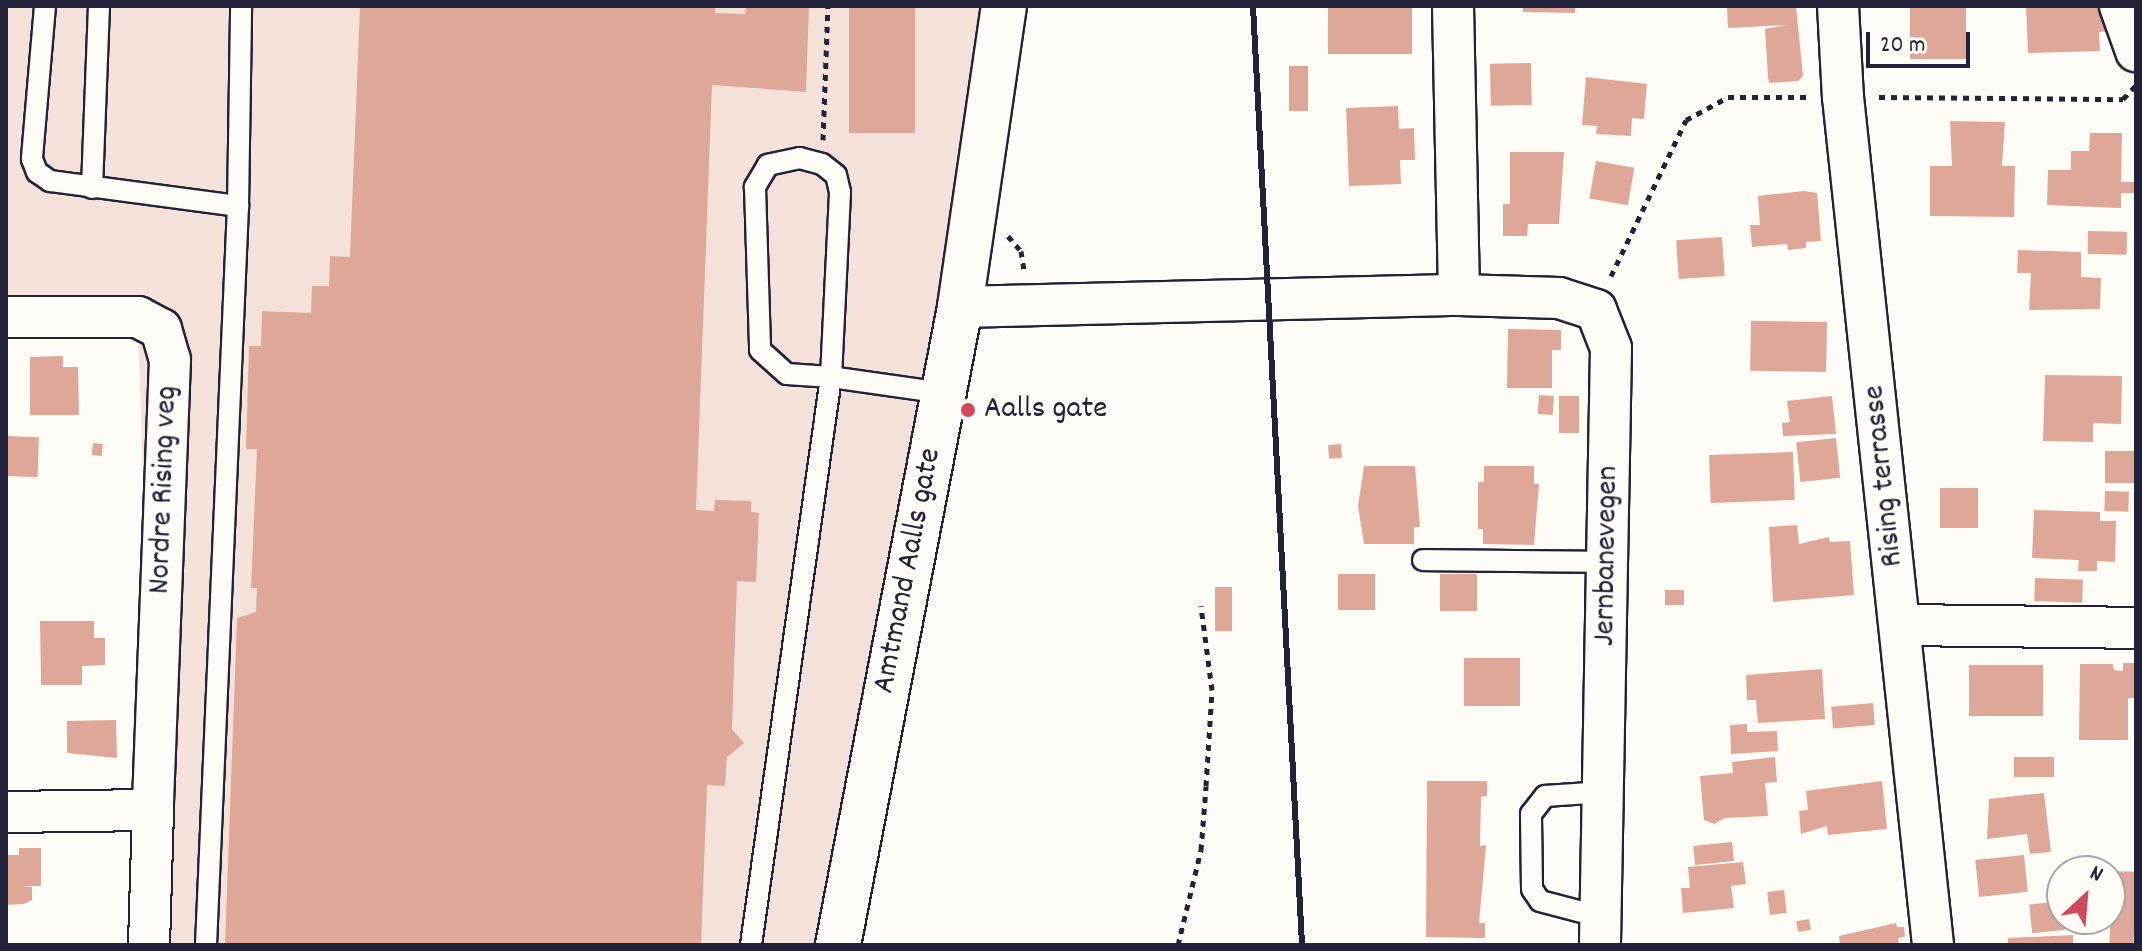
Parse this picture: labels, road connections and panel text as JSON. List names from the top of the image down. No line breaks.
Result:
{"streets":{"main road":["Amtmand Aalls gate"],"street":["Rising terrasse","Nordre Rising veg","Jernbanevegen"]},"places":["Aalls gate"],"scale_bar":"20 m","north":"top right"}
